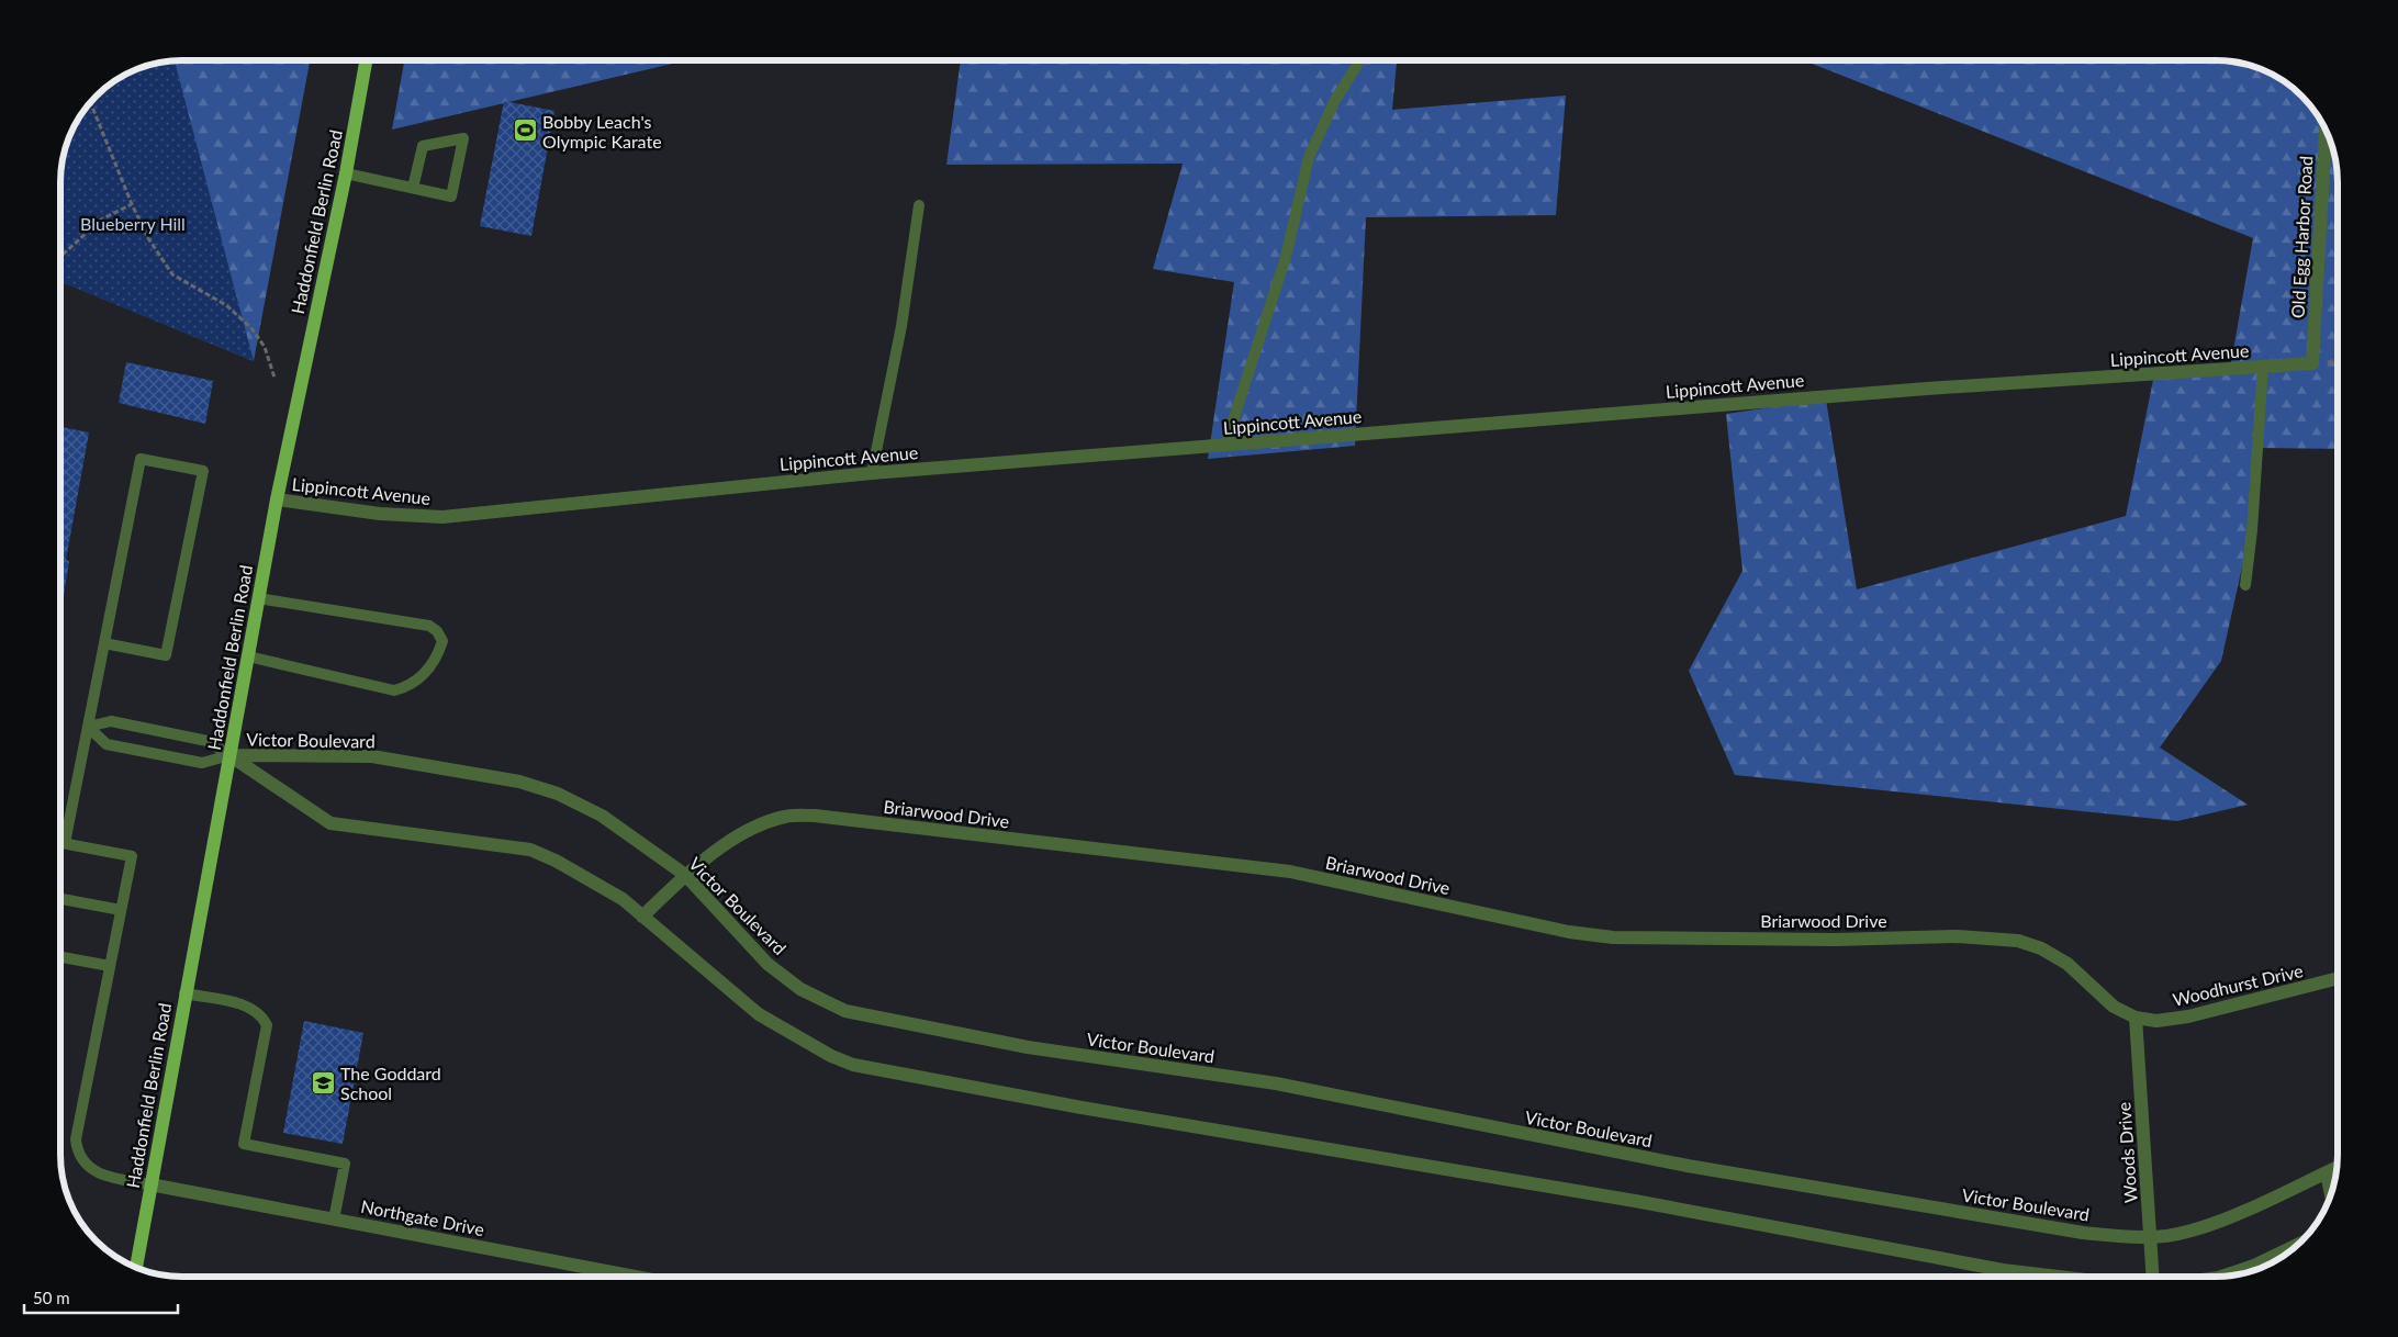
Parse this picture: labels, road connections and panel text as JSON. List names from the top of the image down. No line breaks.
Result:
{"streets":{"main road":["Haddonfield Berlin Road"],"street":["Old Egg Harbor Road","Lippincott Avenue","Victor Boulevard","Briarwood Drive","Woodhurst Drive","Woods Drive","Northgate Drive"]},"crossings":[["Haddonfield Berlin Road","Lippincott Avenue"],["Haddonfield Berlin Road","Victor Boulevard"],["Haddonfield Berlin Road","Northgate Drive"],["Old Egg Harbor Road","Lippincott Avenue"],["Victor Boulevard","Briarwood Drive"],["Victor Boulevard","Woods Drive"],["Briarwood Drive","Woodhurst Drive"],["Briarwood Drive","Woods Drive"],["Woodhurst Drive","Woods Drive"]],"parks":["Blueberry Hill"],"places":{"sports":["Bobby Leach's Olympic Karate"],"school or university":["The Goddard School"]},"scale_bar":"50 m"}
